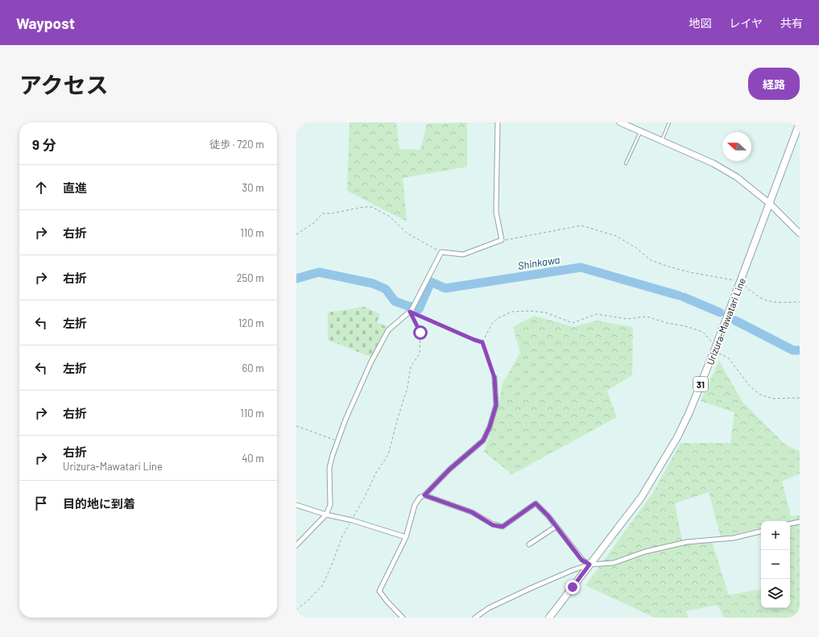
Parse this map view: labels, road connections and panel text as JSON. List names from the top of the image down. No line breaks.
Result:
{"streets":{"main road":["Urizura-Mawatari Line","31"]},"water":["Shinkawa"],"north":"left","page":{"header":"Waypost","nav":["地図","レイヤ","共有"],"title":"アクセス","buttons":"経路","heading":["9 分","徒歩 · 720 m"],"list":[["直進","30 m"],["右折","110 m"],["右折","250 m"],["左折","120 m"],["左折","60 m"],["右折","110 m"],["右折","Urizura-Mawatari Line","40 m"],"目的地に到着"],"map_buttons":["+","−"]}}
